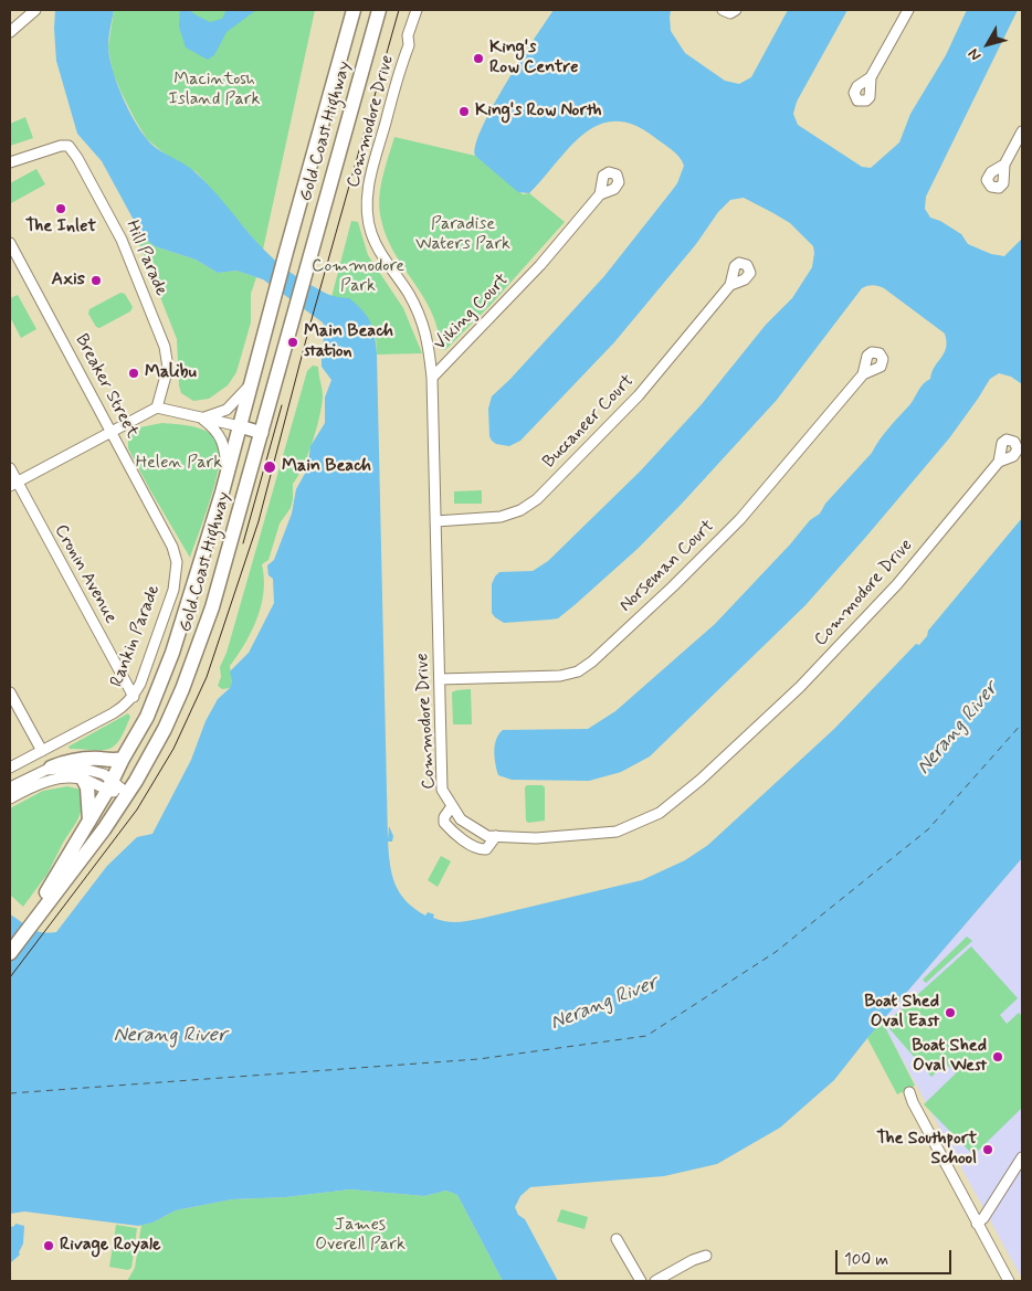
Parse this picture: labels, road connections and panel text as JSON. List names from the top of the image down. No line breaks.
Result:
{"streets":{"highway":["Gold Coast Highway"],"street":["Commodore Drive","Hill Parade","Viking Court","Breaker Street","Buccaneer Court","Norseman Court","Cronin Avenue","Rankin Parade"]},"crossings":[["Commodore Drive","Viking Court"],["Commodore Drive","Buccaneer Court"],["Commodore Drive","Norseman Court"],["Breaker Street","Rankin Parade"],["Cronin Avenue","Rankin Parade"]],"water":["Nerang River"],"parks":["Macintosh Island Park","Paradise Waters Park","Commodore Park","Helen Park","James Overell Park"],"places":["King's Row Centre","King's Row North","The Inlet","Axis","Main Beach station","Malibu","Main Beach","Boat Shed Oval East","Boat Shed Oval West","The Southport School","Rivage Royale"],"scale_bar":"100 m","north":"bottom left"}
